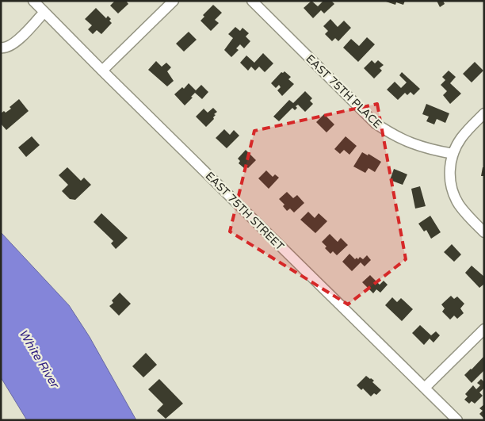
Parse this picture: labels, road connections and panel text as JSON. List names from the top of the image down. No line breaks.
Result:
{"streets":{"street":["EAST 75TH PLACE","EAST 75TH STREET"]},"water":["White River"]}
